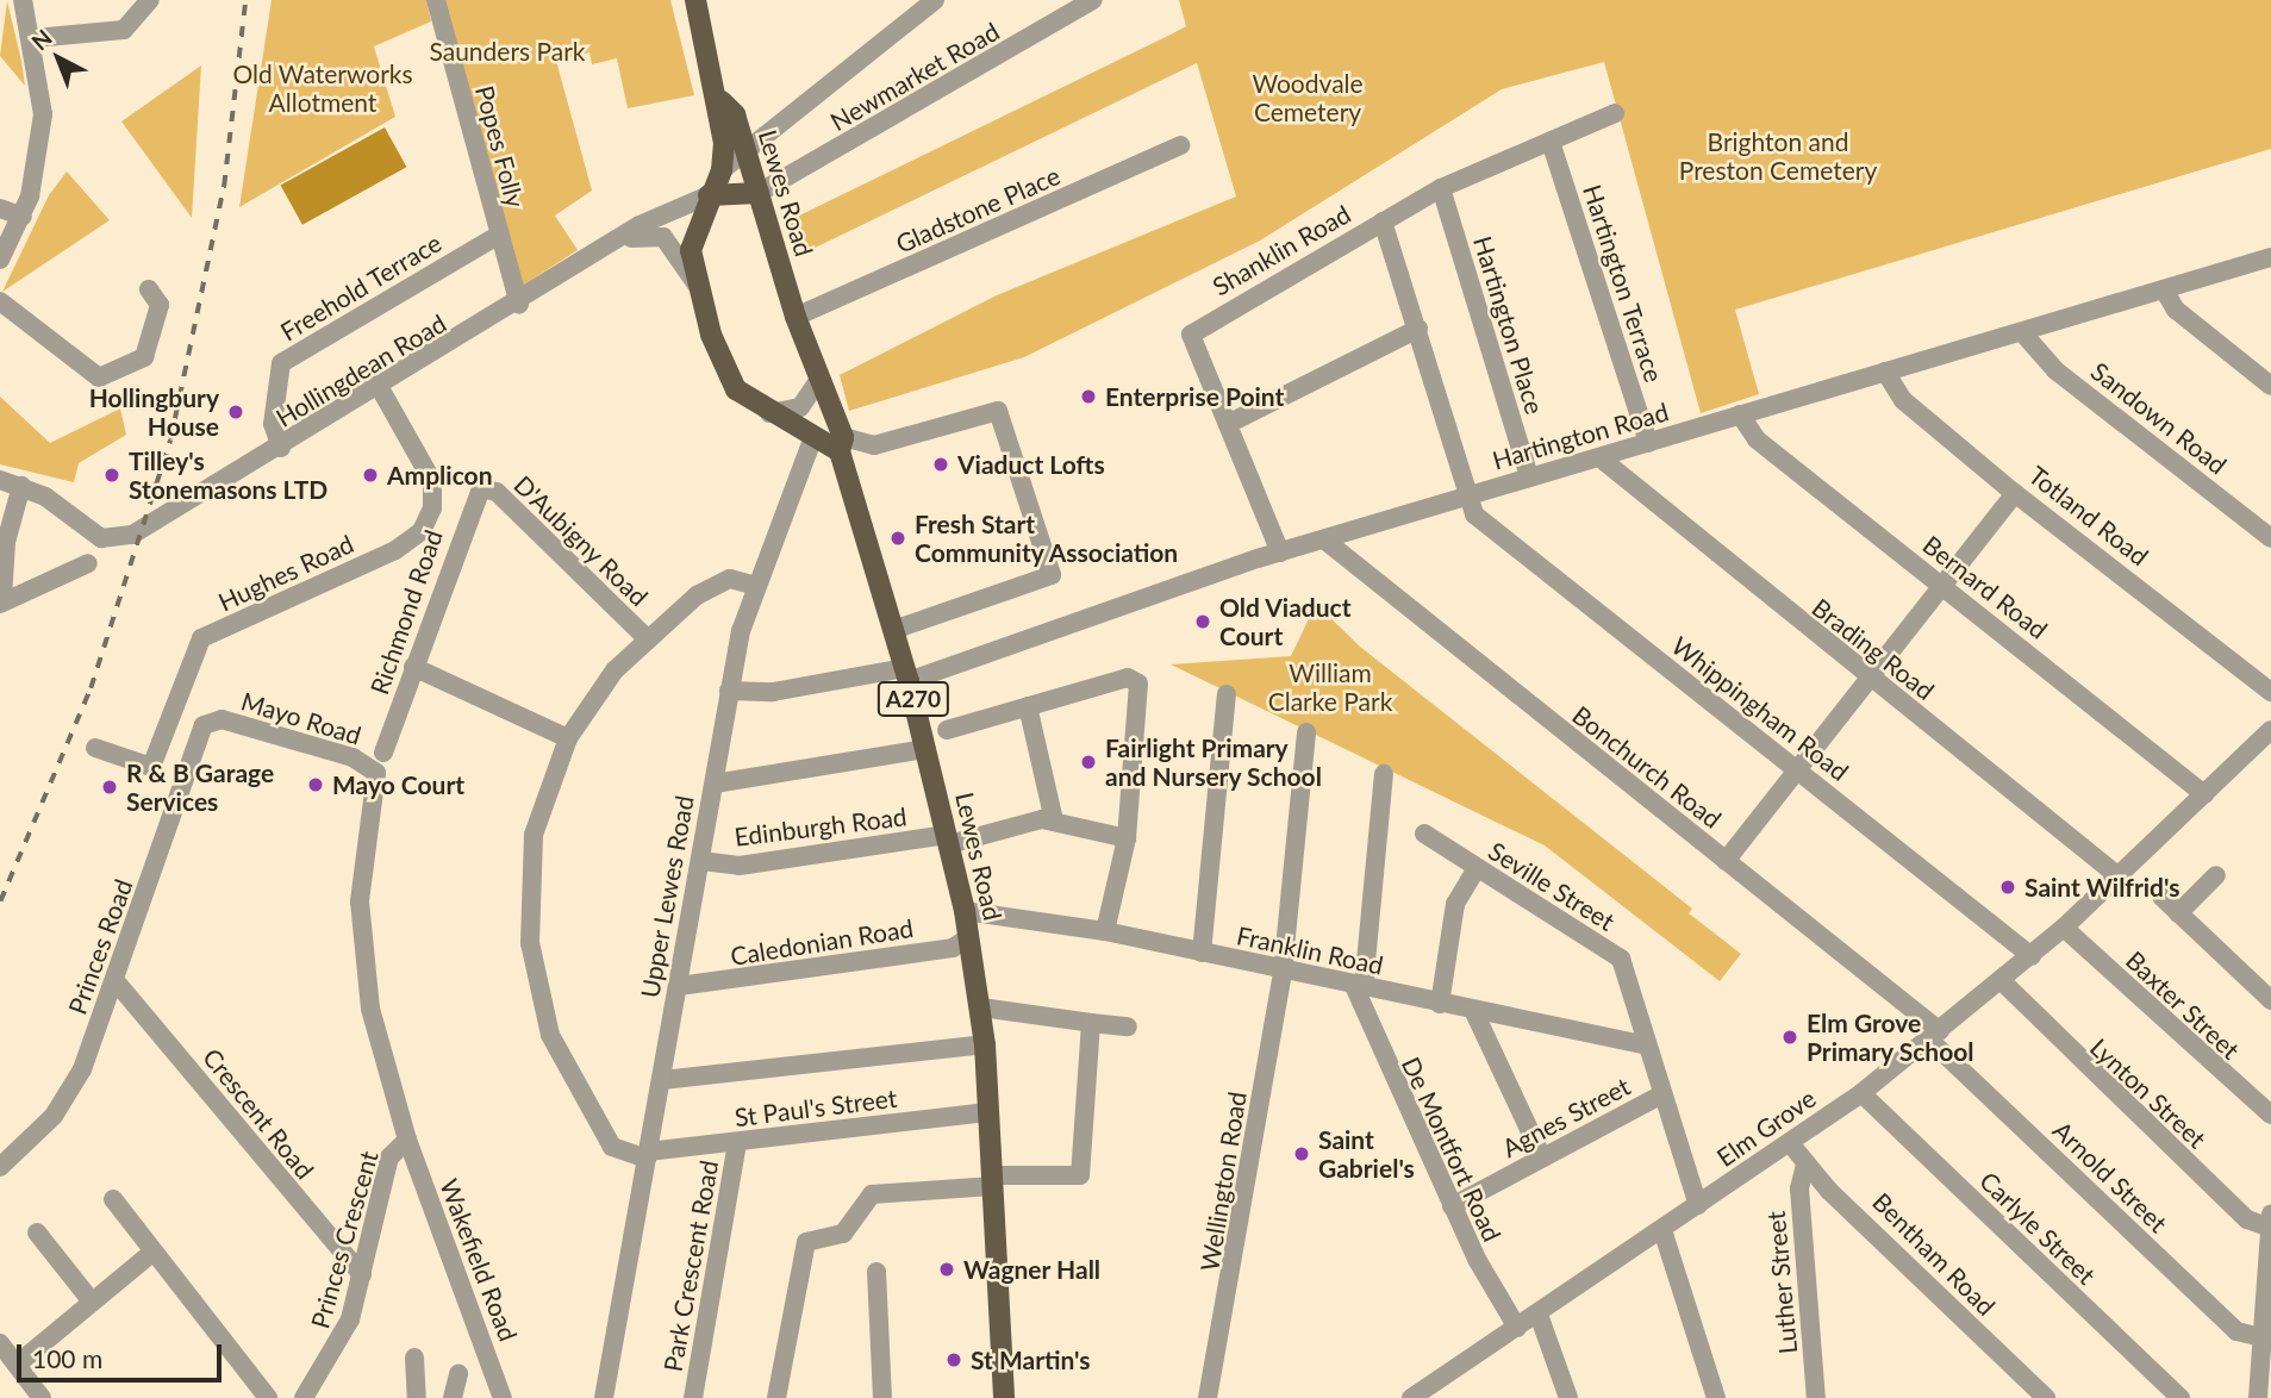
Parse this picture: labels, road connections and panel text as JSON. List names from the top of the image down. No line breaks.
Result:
{"streets":{"main road":["Lewes Road","A270","Upper Lewes Road"],"street":["Newmarket Road","Popes Folly","Gladstone Place","Shanklin Road","Hartington Terrace","Freehold Terrace","Hartington Place","Hollingdean Road","Sandown Road","Hartington Road","Totland Road","D'Aubigny Road","Hughes Road","Bernard Road","Richmond Road","Brading Road","Whippingham Road","Mayo Road","Bonchurch Road","Edinburgh Road","Seville Street","Caledonian Road","Princes Road","Franklin Road","Baxter Street","Lynton Street","St Paul's Street","Crescent Road","Agnes Street","Elm Grove","De Montfort Road","Arnold Street","Wellington Road","Carlyle Street","Princes Crescent","Bentham Road","Wakefield Road","Park Crescent Road","Luther Street"]},"crossings":[["Newmarket Road","Lewes Road"],["Popes Folly","Freehold Terrace"],["Popes Folly","Hollingdean Road"],["Lewes Road","Gladstone Place"],["Lewes Road","Hollingdean Road"],["Lewes Road","Hartington Road"],["Lewes Road","Edinburgh Road"],["Lewes Road","Upper Lewes Road"],["Lewes Road","Caledonian Road"],["Lewes Road","Franklin Road"],["Lewes Road","St Paul's Street"],["Shanklin Road","Hartington Terrace"],["Shanklin Road","Hartington Place"],["Shanklin Road","Hartington Road"],["Shanklin Road","Whippingham Road"],["Hartington Terrace","Hartington Road"],["Freehold Terrace","Hollingdean Road"],["Hartington Place","Hartington Road"],["Hollingdean Road","Hughes Road"],["Sandown Road","Hartington Road"],["Hartington Road","Totland Road"],["Hartington Road","Bernard Road"],["Hartington Road","Brading Road"],["Hartington Road","Whippingham Road"],["Hartington Road","Bonchurch Road"],["Hartington Road","Upper Lewes Road"],["D'Aubigny Road","Richmond Road"],["Bernard Road","Elm Grove"],["Brading Road","Elm Grove"],["Whippingham Road","Elm Grove"],["Mayo Road","Princes Road"],["Mayo Road","Princes Crescent"],["Mayo Road","Wakefield Road"],["Bonchurch Road","Elm Grove"],["Bonchurch Road","Arnold Street"],["Edinburgh Road","Upper Lewes Road"],["Seville Street","Franklin Road"],["Seville Street","Agnes Street"],["Seville Street","Elm Grove"],["Upper Lewes Road","Caledonian Road"],["Upper Lewes Road","St Paul's Street"],["Princes Road","Crescent Road"],["Franklin Road","De Montfort Road"],["Franklin Road","Wellington Road"],["Baxter Street","Elm Grove"],["Lynton Street","Elm Grove"],["St Paul's Street","Park Crescent Road"],["Crescent Road","Princes Crescent"],["Agnes Street","De Montfort Road"],["Elm Grove","De Montfort Road"],["Elm Grove","Arnold Street"],["Elm Grove","Carlyle Street"],["Elm Grove","Bentham Road"],["Princes Crescent","Wakefield Road"],["Bentham Road","Luther Street"]],"parks":["Saunders Park","Old Waterworks Allotment","Woodvale Cemetery","Brighton and Preston Cemetery","William Clarke Park"],"places":["Enterprise Point","Hollingbury House","Viaduct Lofts","Tilley's Stonemasons LTD","Amplicon","Fresh Start Community Association","Old Viaduct Court","Fairlight Primary and Nursery School","Mayo Court","R & B Garage Services","Saint Wilfrid's","Elm Grove Primary School","Saint Gabriel's","Wagner Hall","St Martin's"],"scale_bar":"100 m","north":"top left"}
